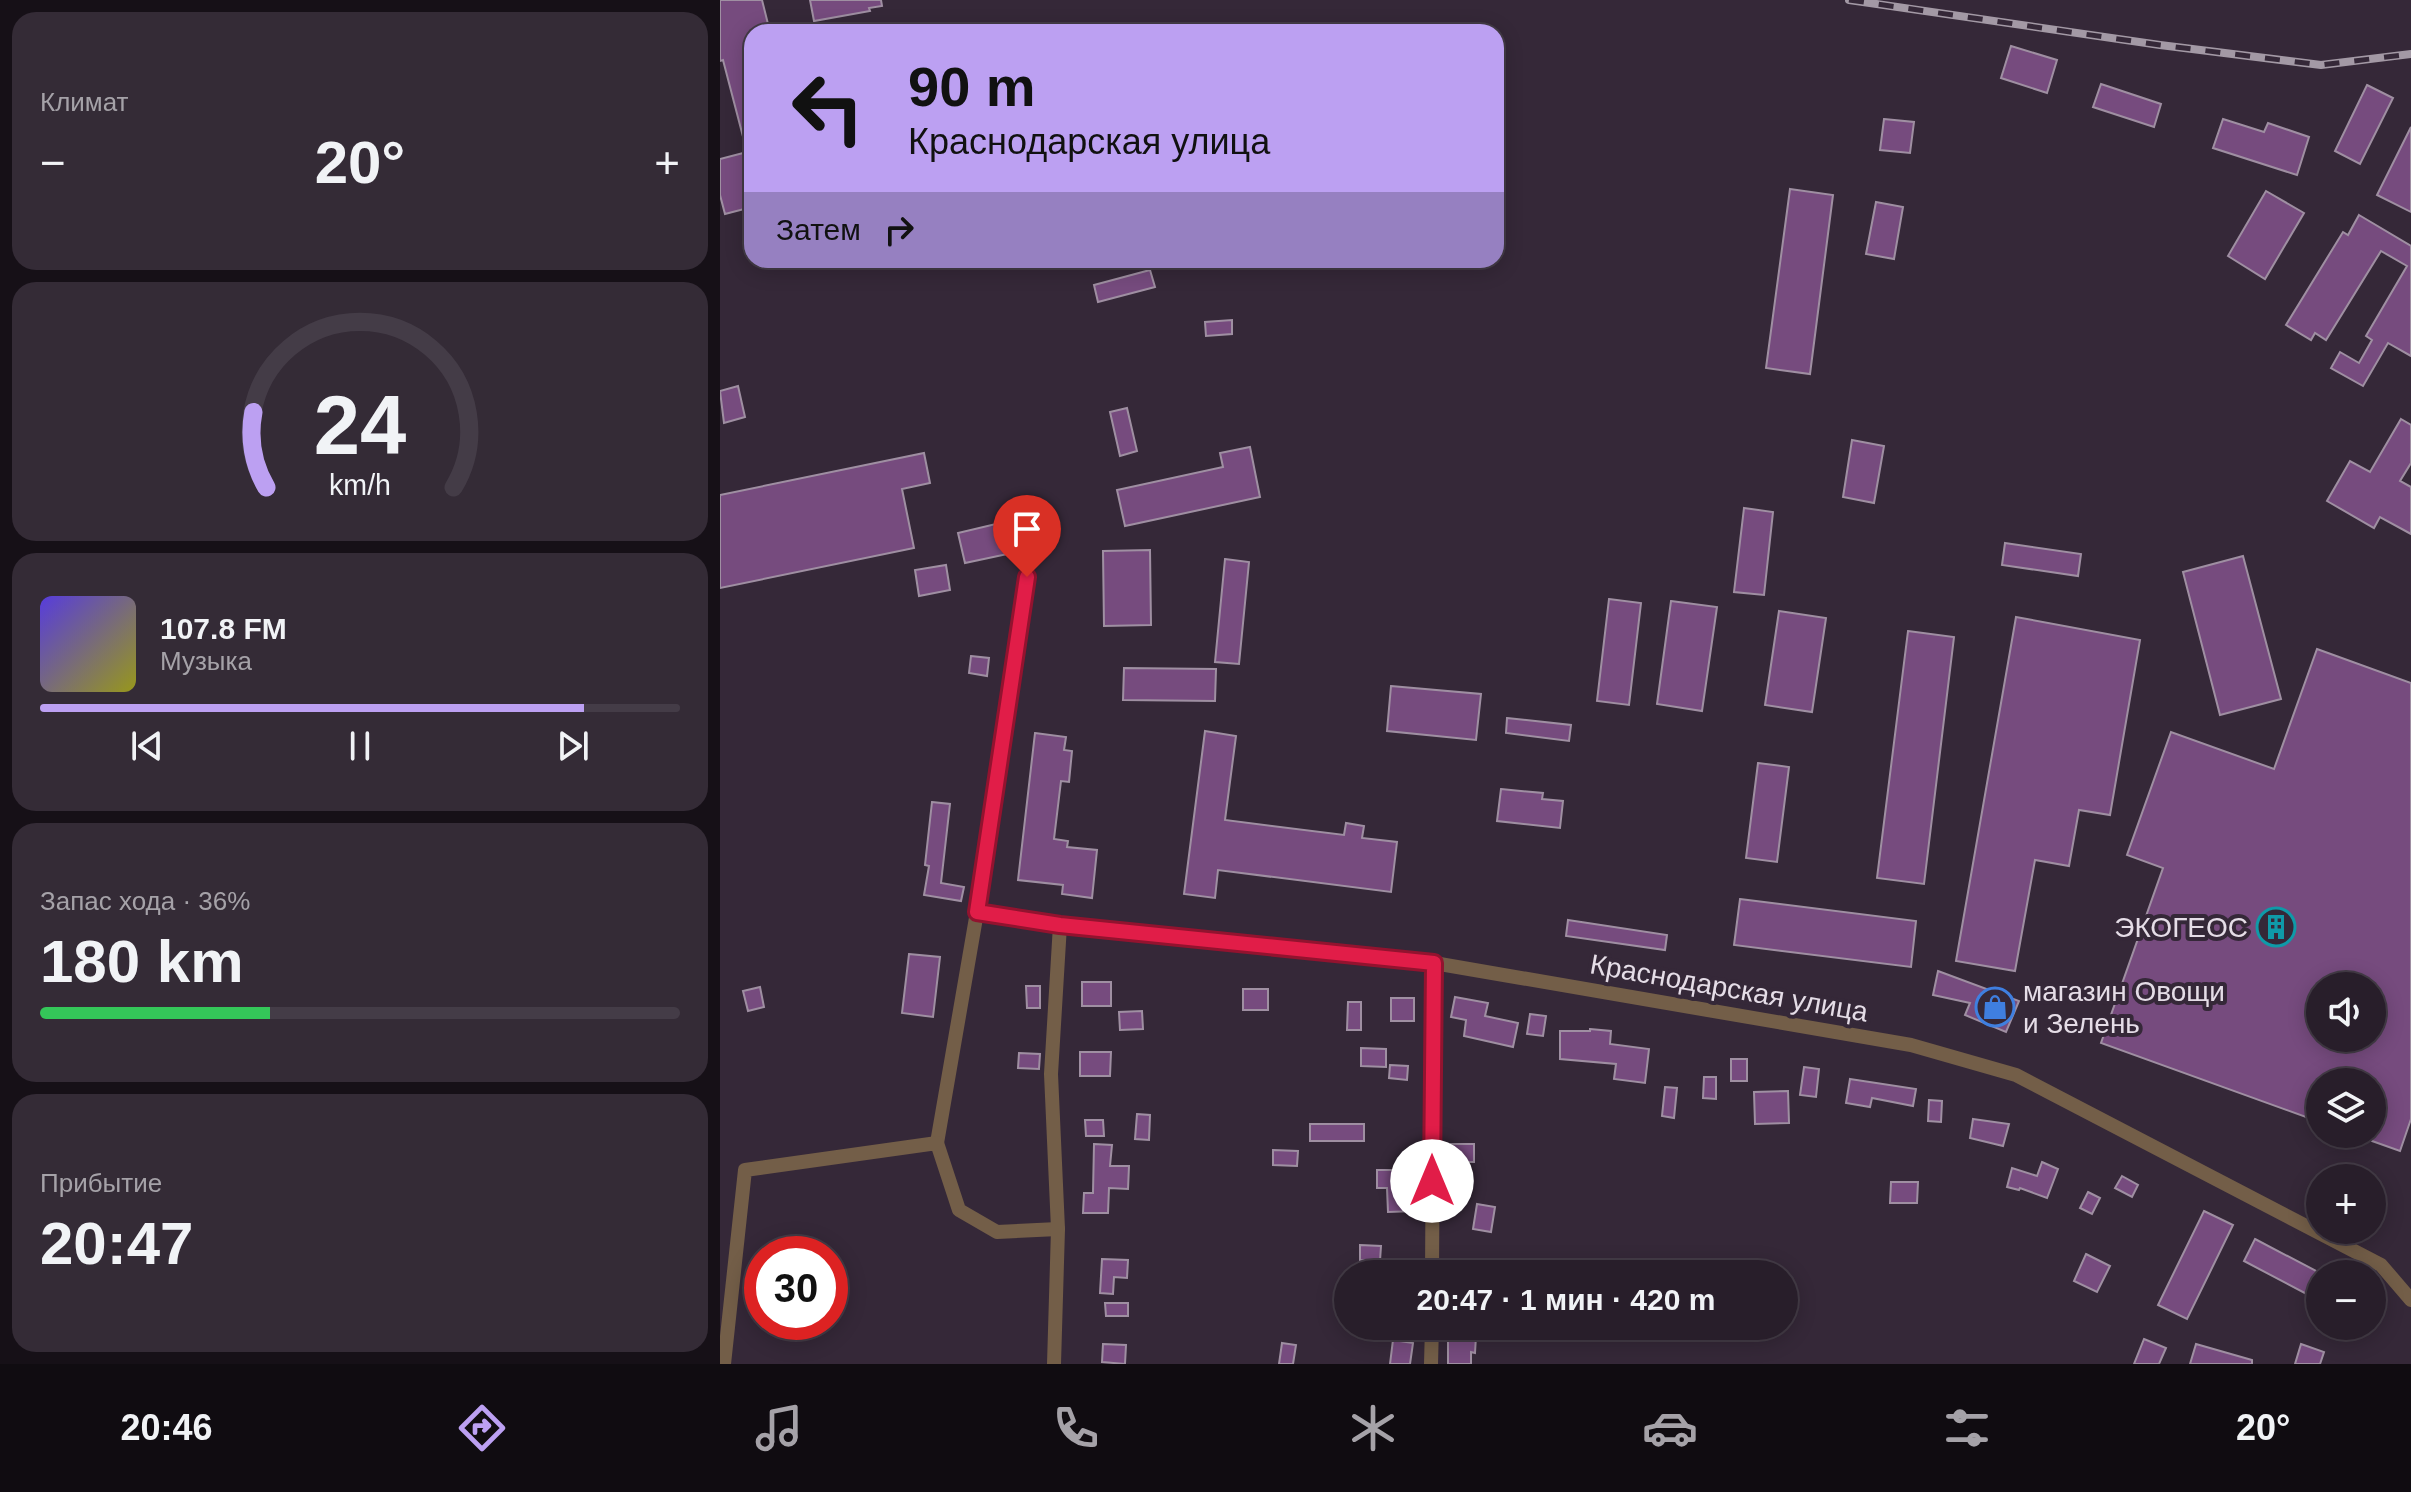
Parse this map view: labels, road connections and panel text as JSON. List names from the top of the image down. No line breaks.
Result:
{"streets":{"street":["Краснодарская улица"]},"places":{"building":["ЭКОГЕОС"],"shop":["магазин Овощи и Зелень"]},"page":{"tile":["Климат",["Запас хода · 36%","180 km"],["Прибытие","20:47"]],"turn":["90 m","Краснодарская улица"],"heat":["−","20°","+"],"then":"Затем","song":["107.8 FM","Музыка"],"map_buttons":["+","−"],"limit":"30","trip":"20:47 · 1 мин · 420 m","tabs":["20:46","20°"],"gauge":["24","km/h"]}}
